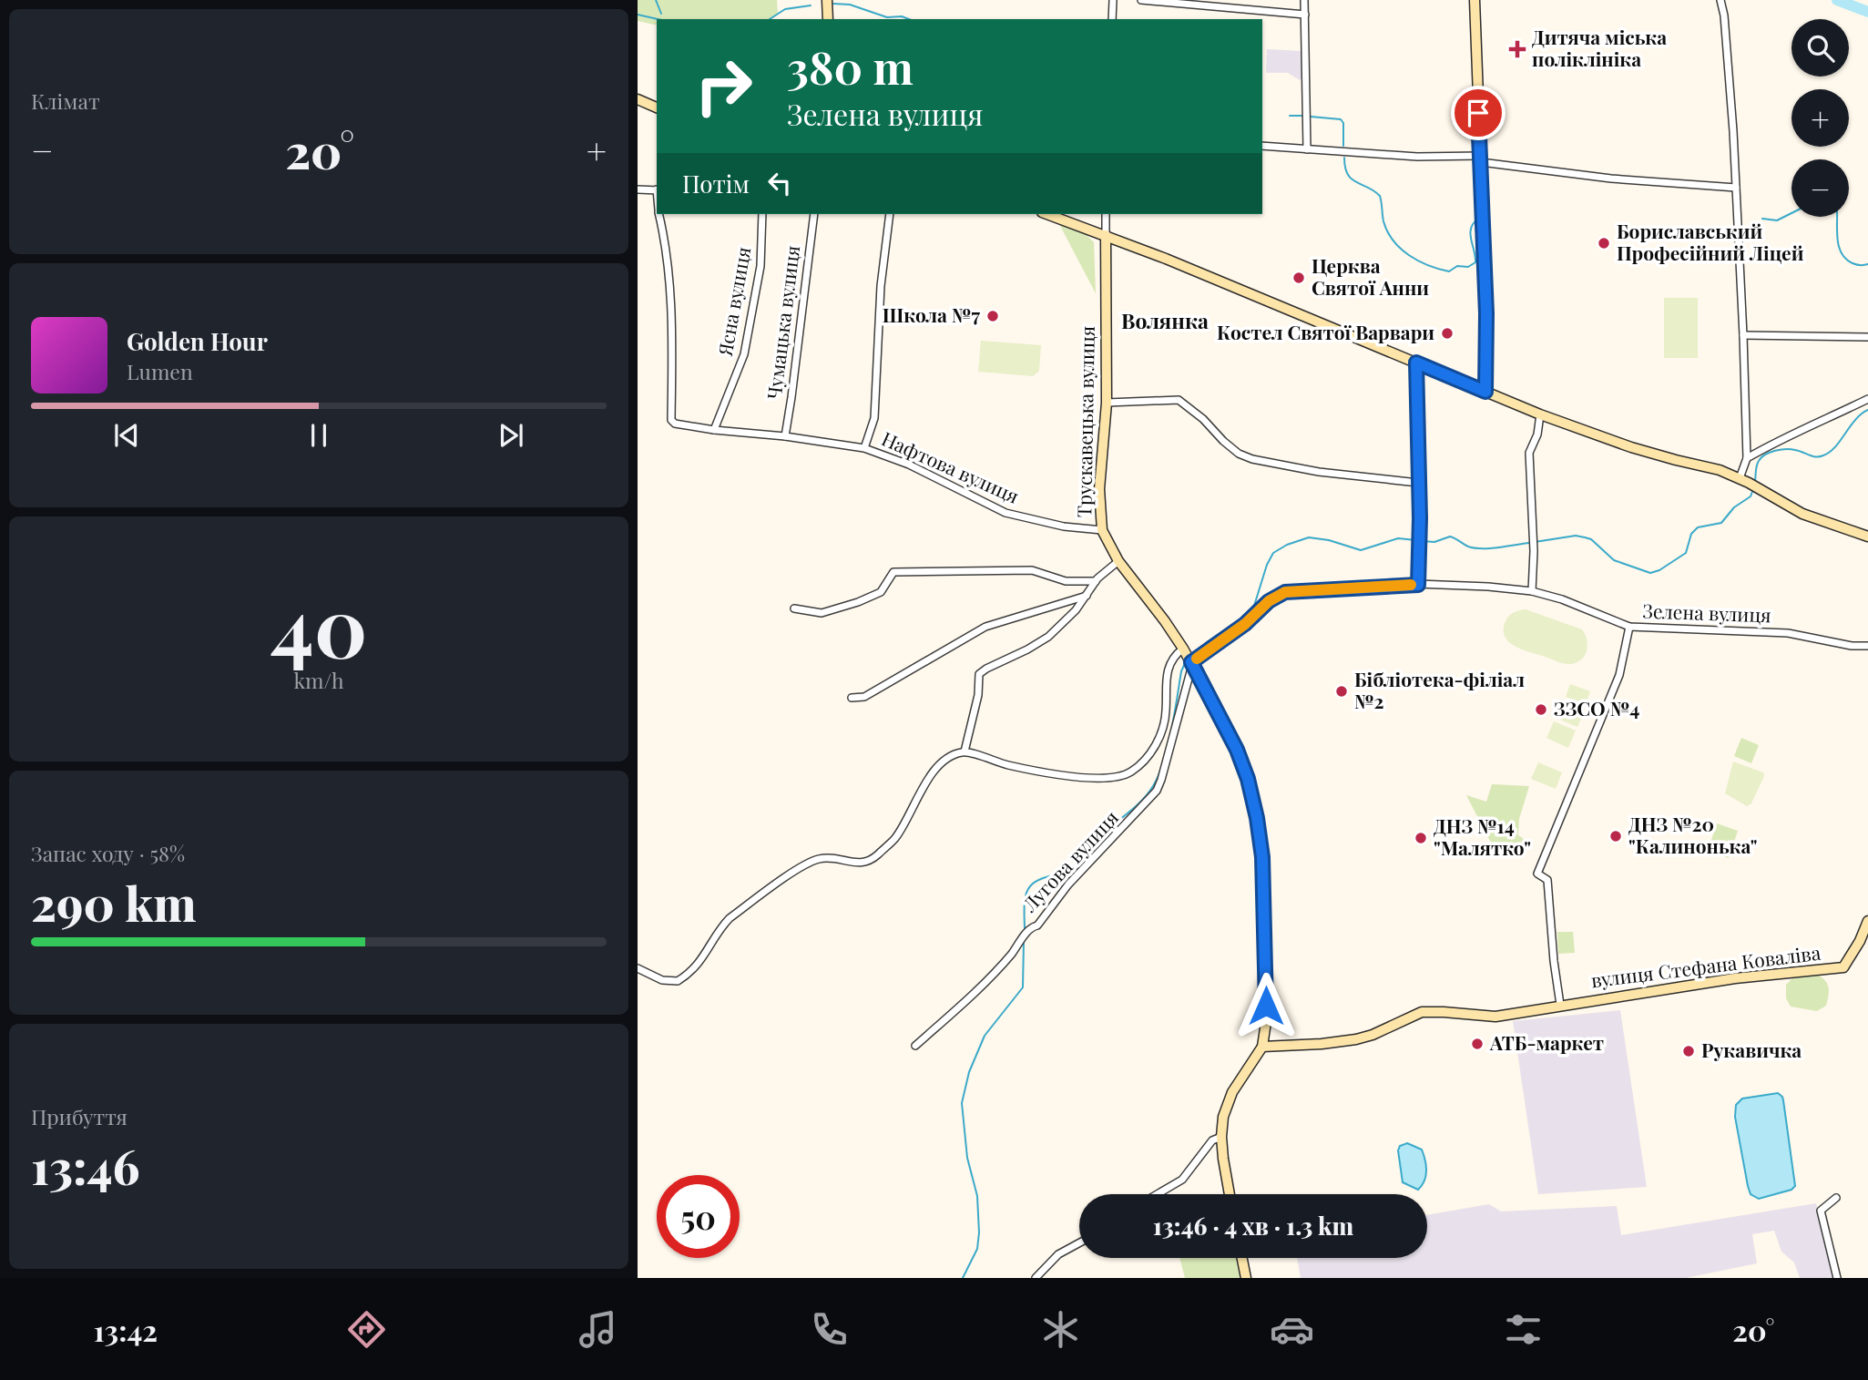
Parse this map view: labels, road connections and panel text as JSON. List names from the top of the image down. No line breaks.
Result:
{"streets":{"street":["Ясна вулиця","Чумацька вулиця","Трускавецька вулиця","Нафтова вулиця","Зелена вулиця","Лугова вулиця","вулиця Стефана Коваліва"]},"crossings":[["Ясна вулиця","Нафтова вулиця"],["Чумацька вулиця","Нафтова вулиця"],["Трускавецька вулиця","Нафтова вулиця"],["Трускавецька вулиця","Зелена вулиця"],["Трускавецька вулиця","Лугова вулиця"],["Трускавецька вулиця","вулиця Стефана Коваліва"],["Зелена вулиця","Лугова вулиця"]],"districts":["Волянка"],"places":{"health":["Дитяча міська поліклініка"],"other":["Бориславський Професійний Ліцей","Церква Святої Анни","Школа №7","Костел Святої Варвари","Бібліотека-філіал №2","ЗЗСО №4","ДНЗ №20 \"Калинонька\"","ДНЗ №14 \"Малятко\"","АТБ-маркет","Рукавичка"]},"page":{"tile":["Клімат",["40","km/h"],["Запас ходу · 58%","290 km"],["Прибуття","13:46"]],"map_buttons":["+","−"],"turn":["380 m","Зелена вулиця"],"heat":["−","20°","+"],"then":"Потім","song":["Golden Hour","Lumen"],"limit":"50","trip":"13:46 · 4 хв · 1.3 km","tabs":["13:42","20°"]}}
